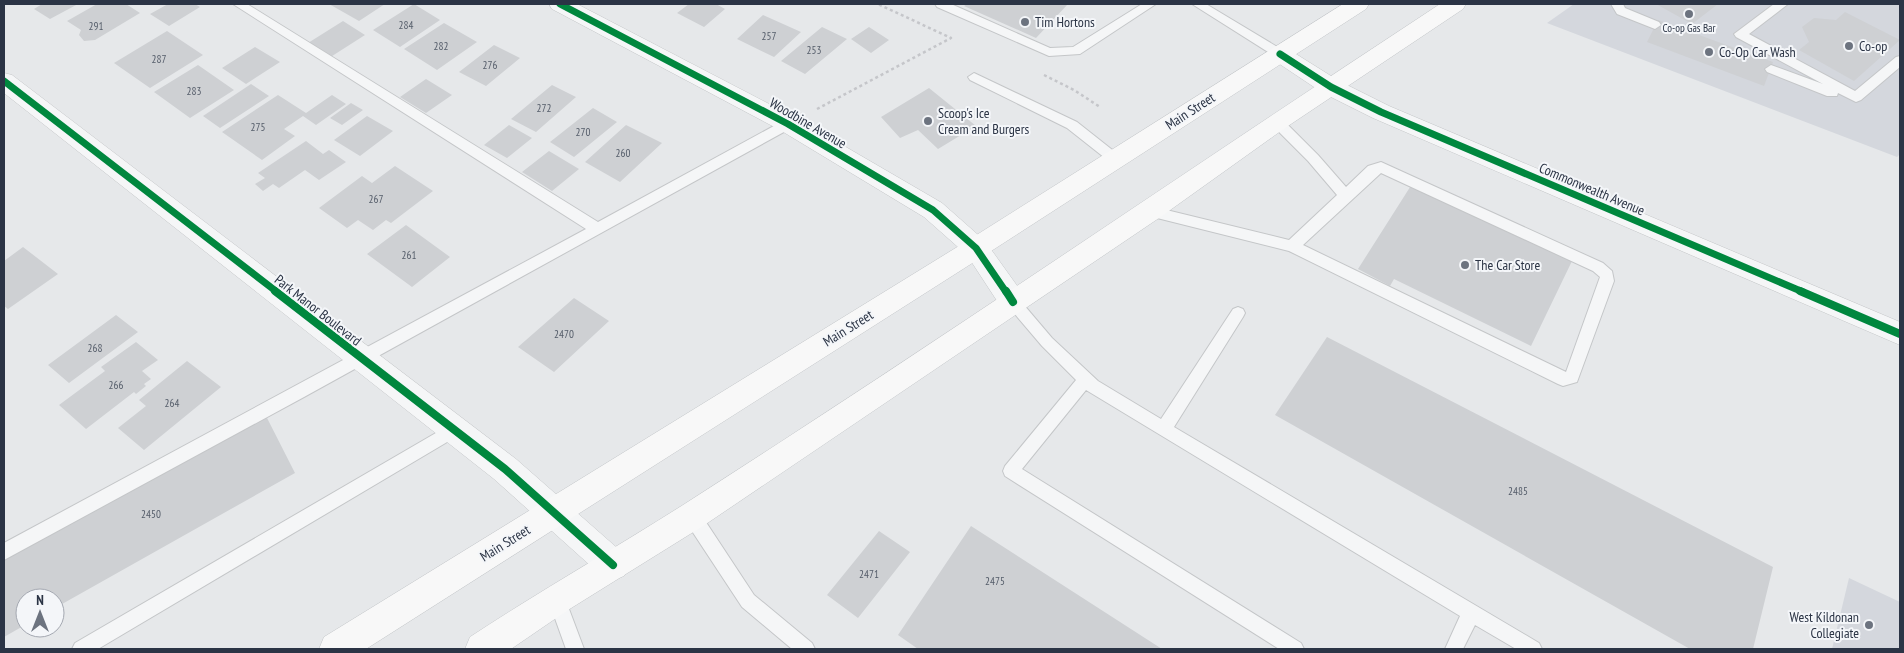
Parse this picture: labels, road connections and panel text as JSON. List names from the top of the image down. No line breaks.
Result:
{"streets":{"main road":["Main Street"],"street":["Woodbine Avenue","Commonwealth Avenue","Park Manor Boulevard"]},"crossings":[["Main Street","Woodbine Avenue"],["Main Street","Commonwealth Avenue"],["Main Street","Park Manor Boulevard"]],"places":["Co-op Gas Bar","Tim Hortons","Co-op","Co-Op Car Wash","Scoop's Ice Cream and Burgers","The Car Store","West Kildonan Collegiate"],"house_numbers":["284","291","257","282","253","287","276","283","272","275","270","260","267","261","2470","268","266","264","2485","2450","2471","2475"],"north":"top"}
